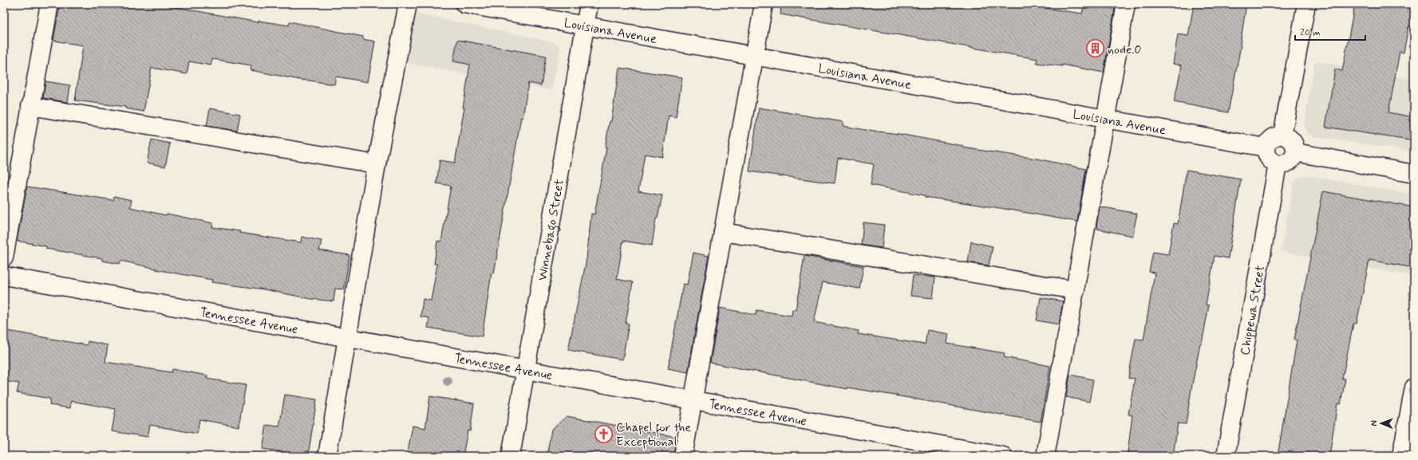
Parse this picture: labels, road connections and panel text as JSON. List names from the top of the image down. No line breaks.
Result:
{"streets":{"street":["Louisiana Avenue","Winnebago Street","Chippewa Street","Tennessee Avenue"]},"crossings":[["Louisiana Avenue","Winnebago Street"],["Louisiana Avenue","Chippewa Street"],["Winnebago Street","Tennessee Avenue"]],"places":{"building":["node.0"],"church":["Chapel for the Exceptional"]},"scale_bar":"20 m","north":"left"}
